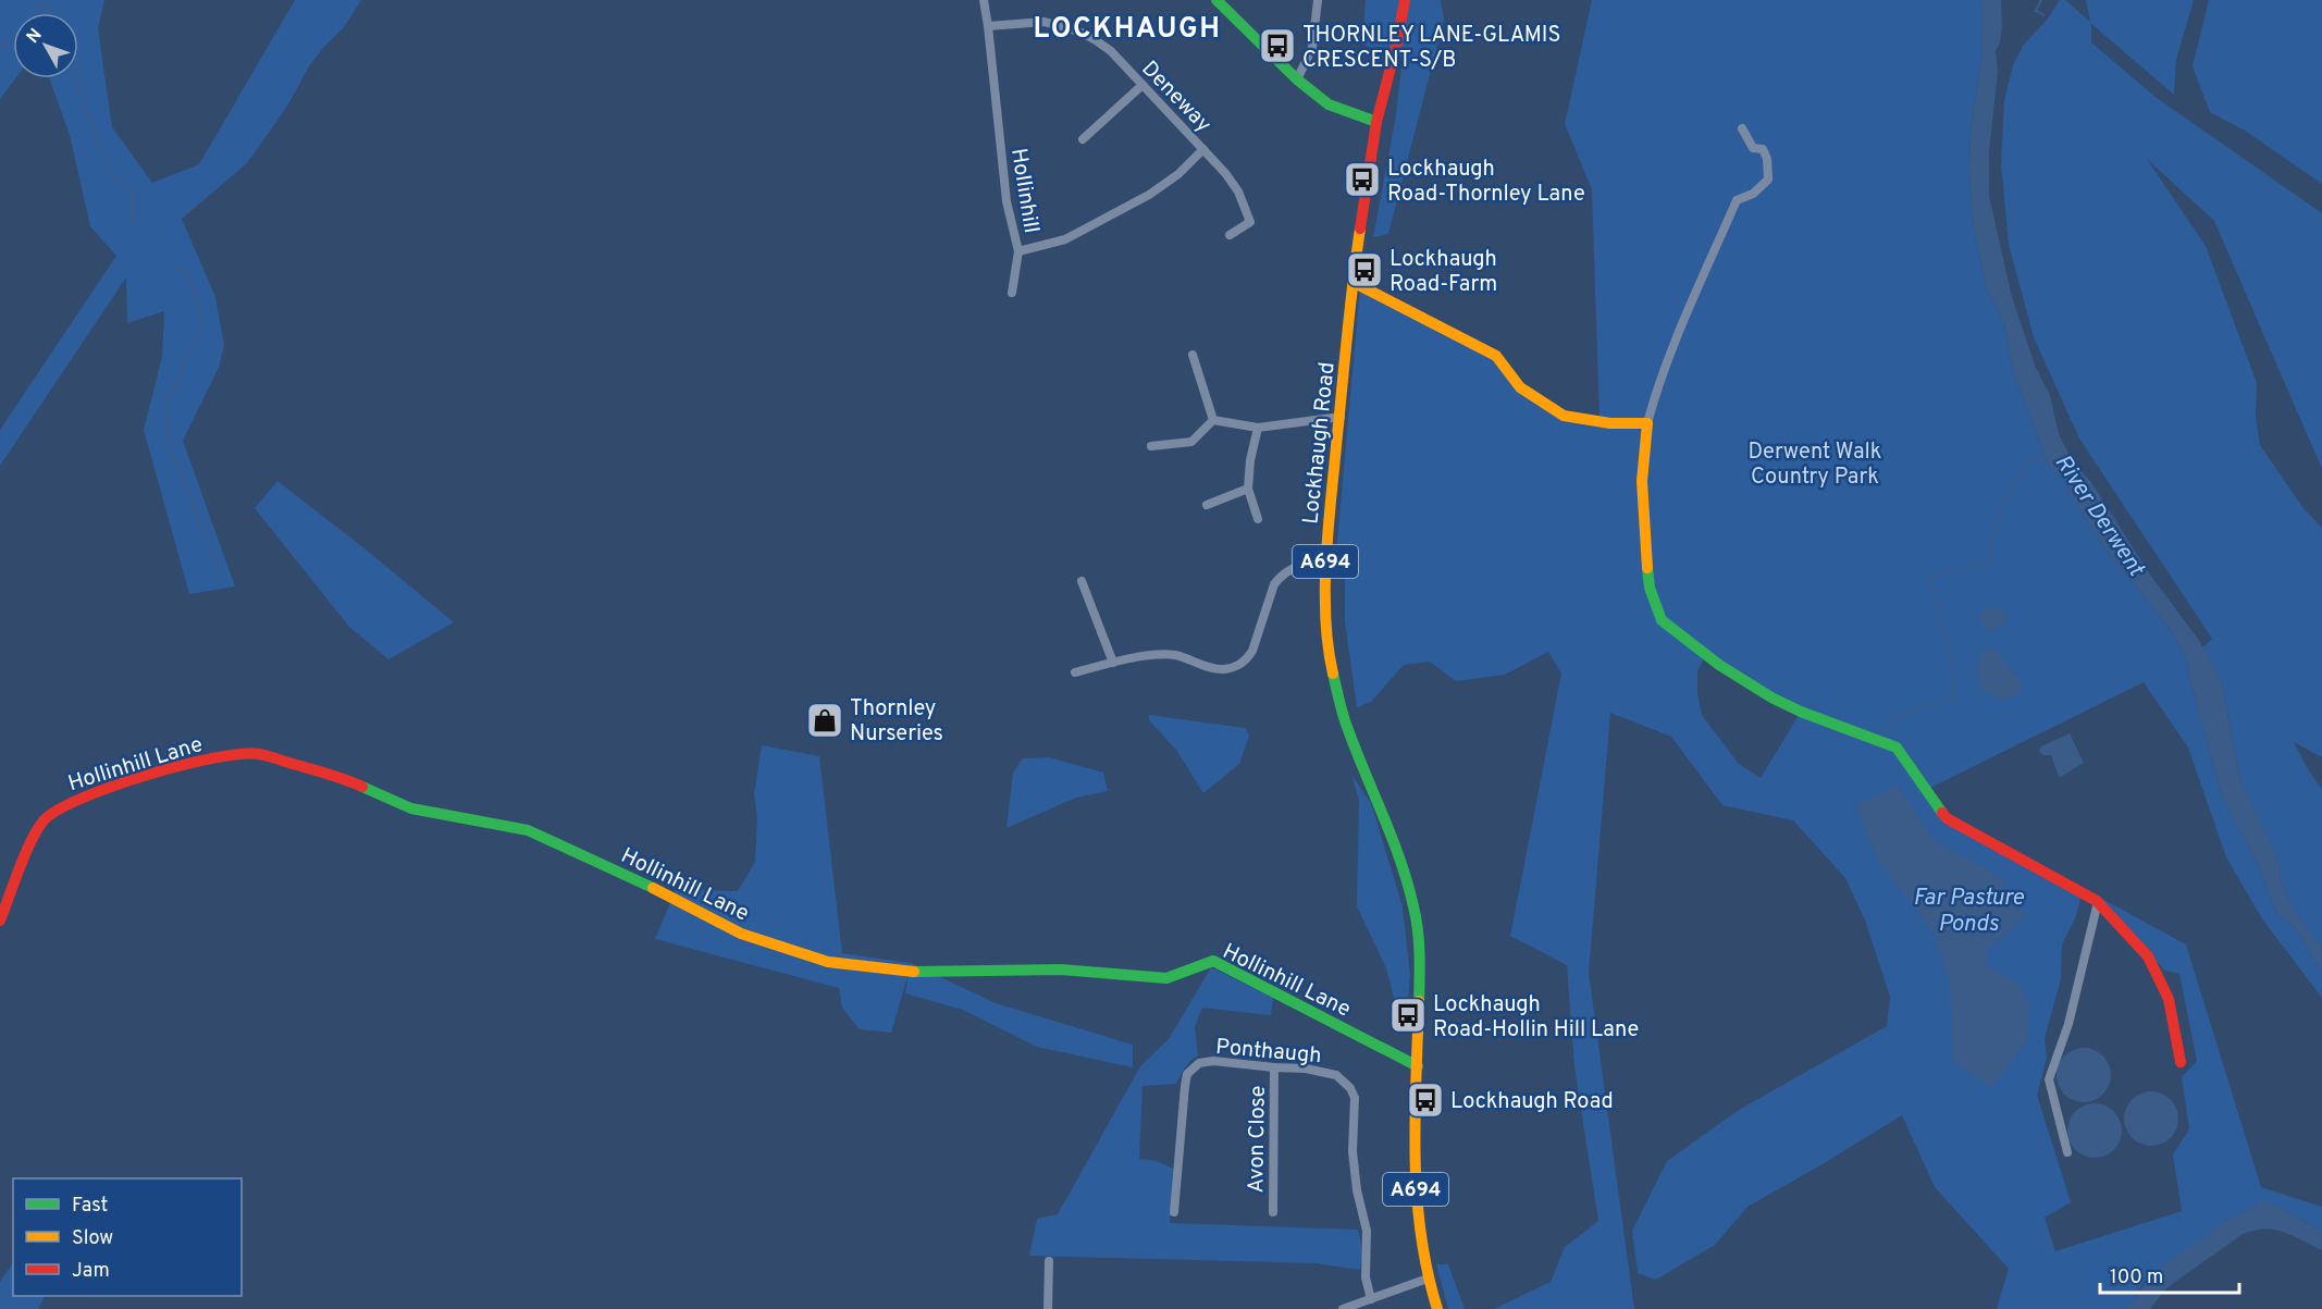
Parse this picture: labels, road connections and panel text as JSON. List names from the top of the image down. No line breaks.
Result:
{"streets":{"street":["Deneway","Hollinhill","Lockhaugh Road","A694","Hollinhill Lane","Ponthaugh","Avon Close"]},"crossings":[["Deneway","Hollinhill"],["Lockhaugh Road","A694"],["Lockhaugh Road","Hollinhill Lane"],["A694","Hollinhill Lane"],["Ponthaugh","Avon Close"]],"districts":["LOCKHAUGH"],"water":["River Derwent","Far Pasture Ponds"],"parks":["Derwent Walk Country Park"],"places":{"bus stop":["THORNLEY LANE-GLAMIS CRESCENT-S/B","Lockhaugh Road-Thornley Lane","Lockhaugh Road-Farm","Lockhaugh Road-Hollin Hill Lane","Lockhaugh Road"],"shop":["Thornley Nurseries"]},"legend":["Fast","Slow","Jam"],"scale_bar":"100 m","north":"top left"}
